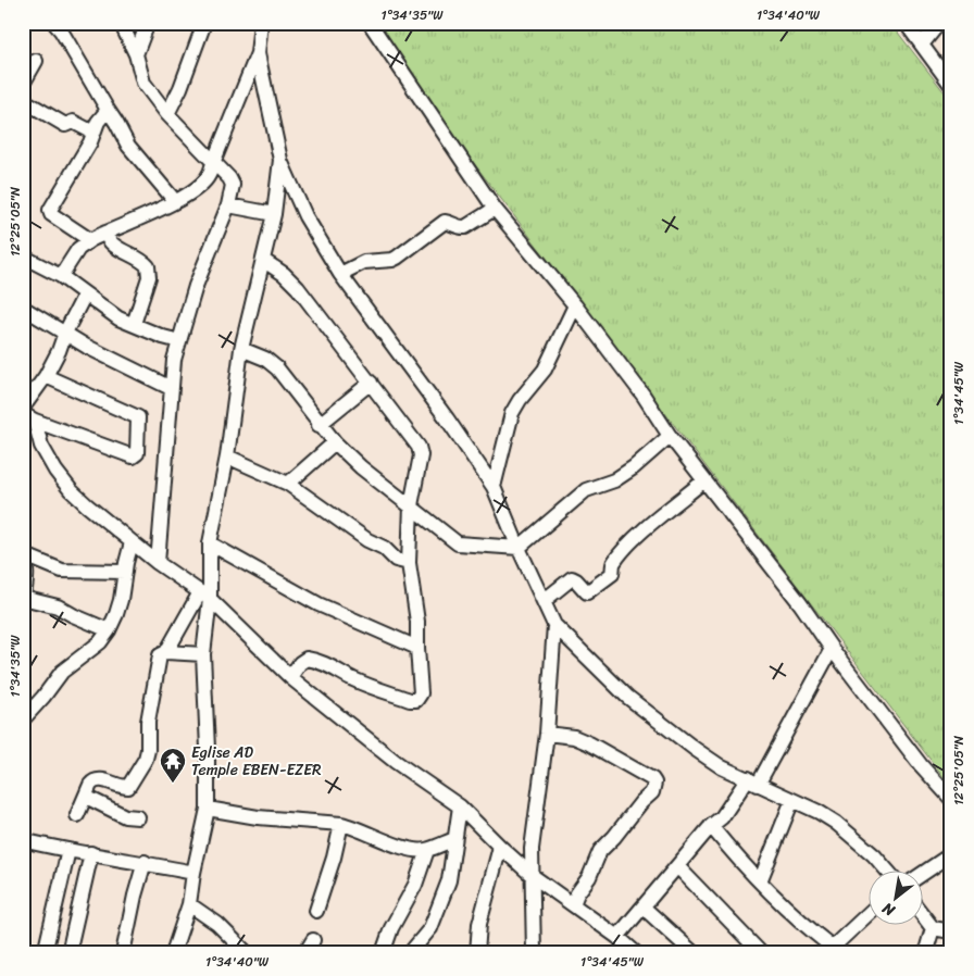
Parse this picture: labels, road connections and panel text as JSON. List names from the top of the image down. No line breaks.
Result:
{"places":{"temple":["Eglise AD Temple EBEN-EZER"]},"north":"bottom left","coordinates":["1°34'35\"W","1°34'40\"W","12°25'05\"N","1°34'45\"W"]}
